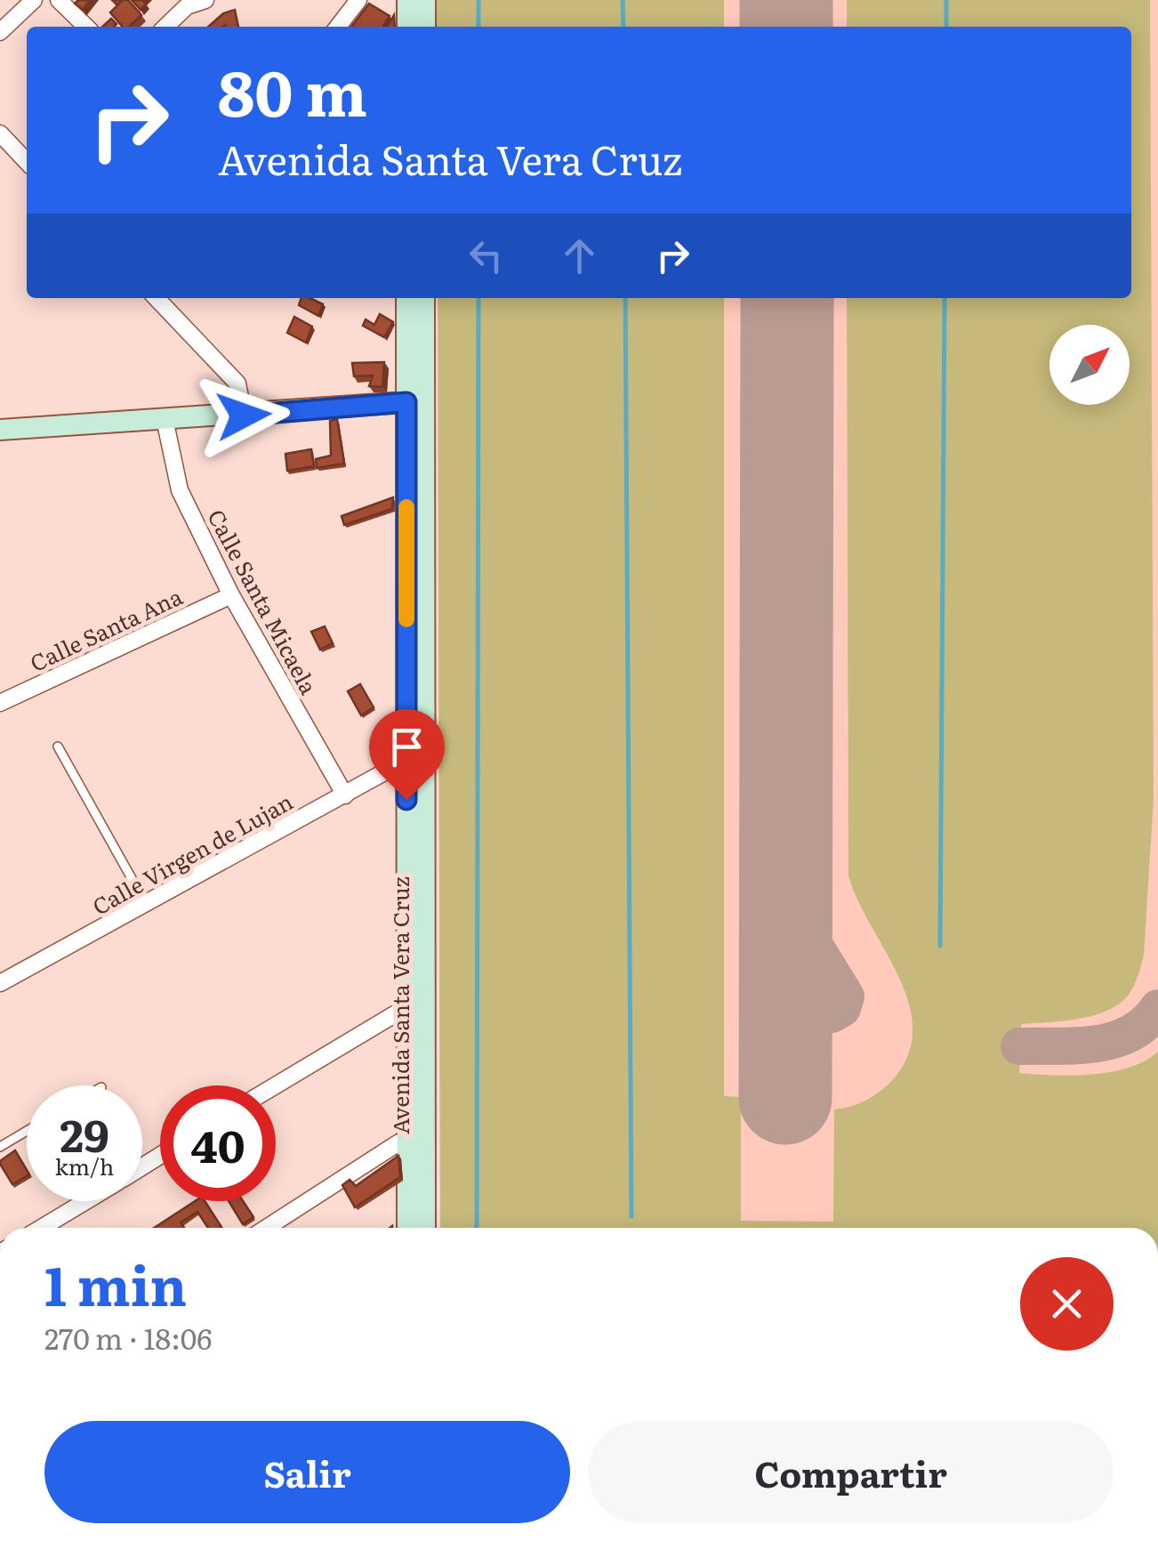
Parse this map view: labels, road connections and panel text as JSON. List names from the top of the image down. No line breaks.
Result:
{"streets":{"main road":["Avenida Santa Vera Cruz"],"street":["Calle Santa Micaela","Calle Santa Ana","Calle Virgen de Lujan"]},"crossings":[["Calle Santa Micaela","Calle Santa Ana"],["Calle Santa Micaela","Calle Virgen de Lujan"],["Calle Virgen de Lujan","Avenida Santa Vera Cruz"]],"north":"top right","page":{"turn":["80 m","Avenida Santa Vera Cruz"],"speed":"29 km/h","limit":"40","heading":["1 min","270 m · 18:06"],"buttons":["Salir","Compartir"]}}
